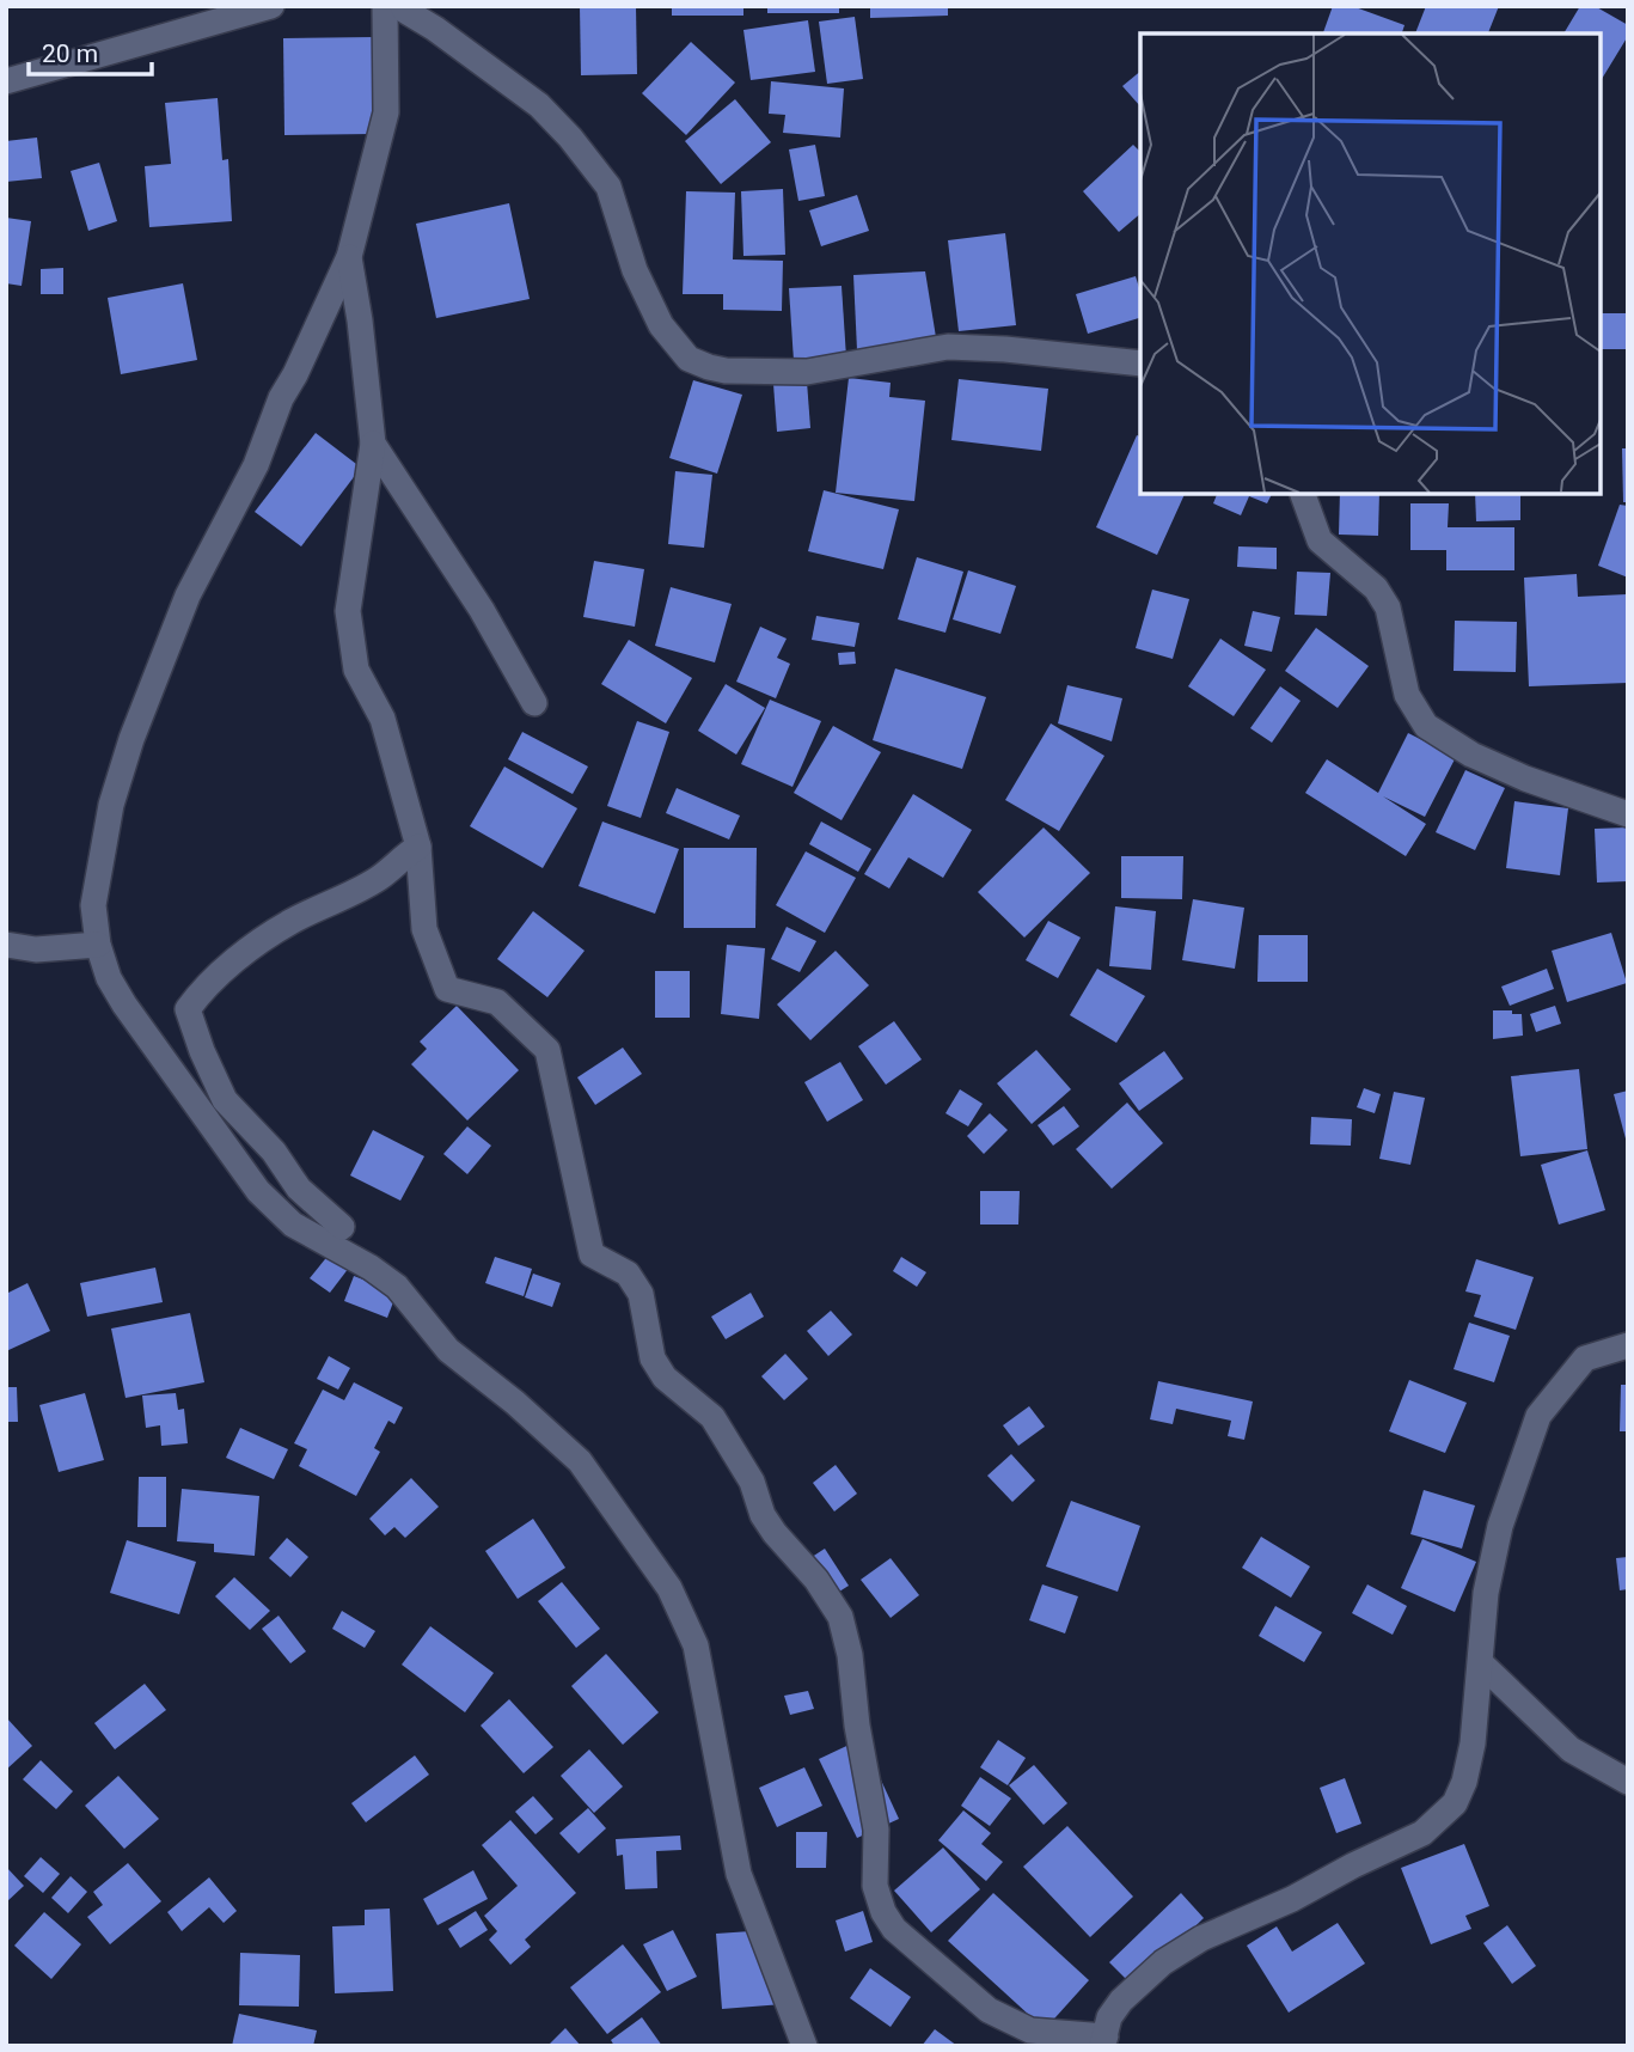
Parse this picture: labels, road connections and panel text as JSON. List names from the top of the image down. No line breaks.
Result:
{"scale_bar":"20 m"}
